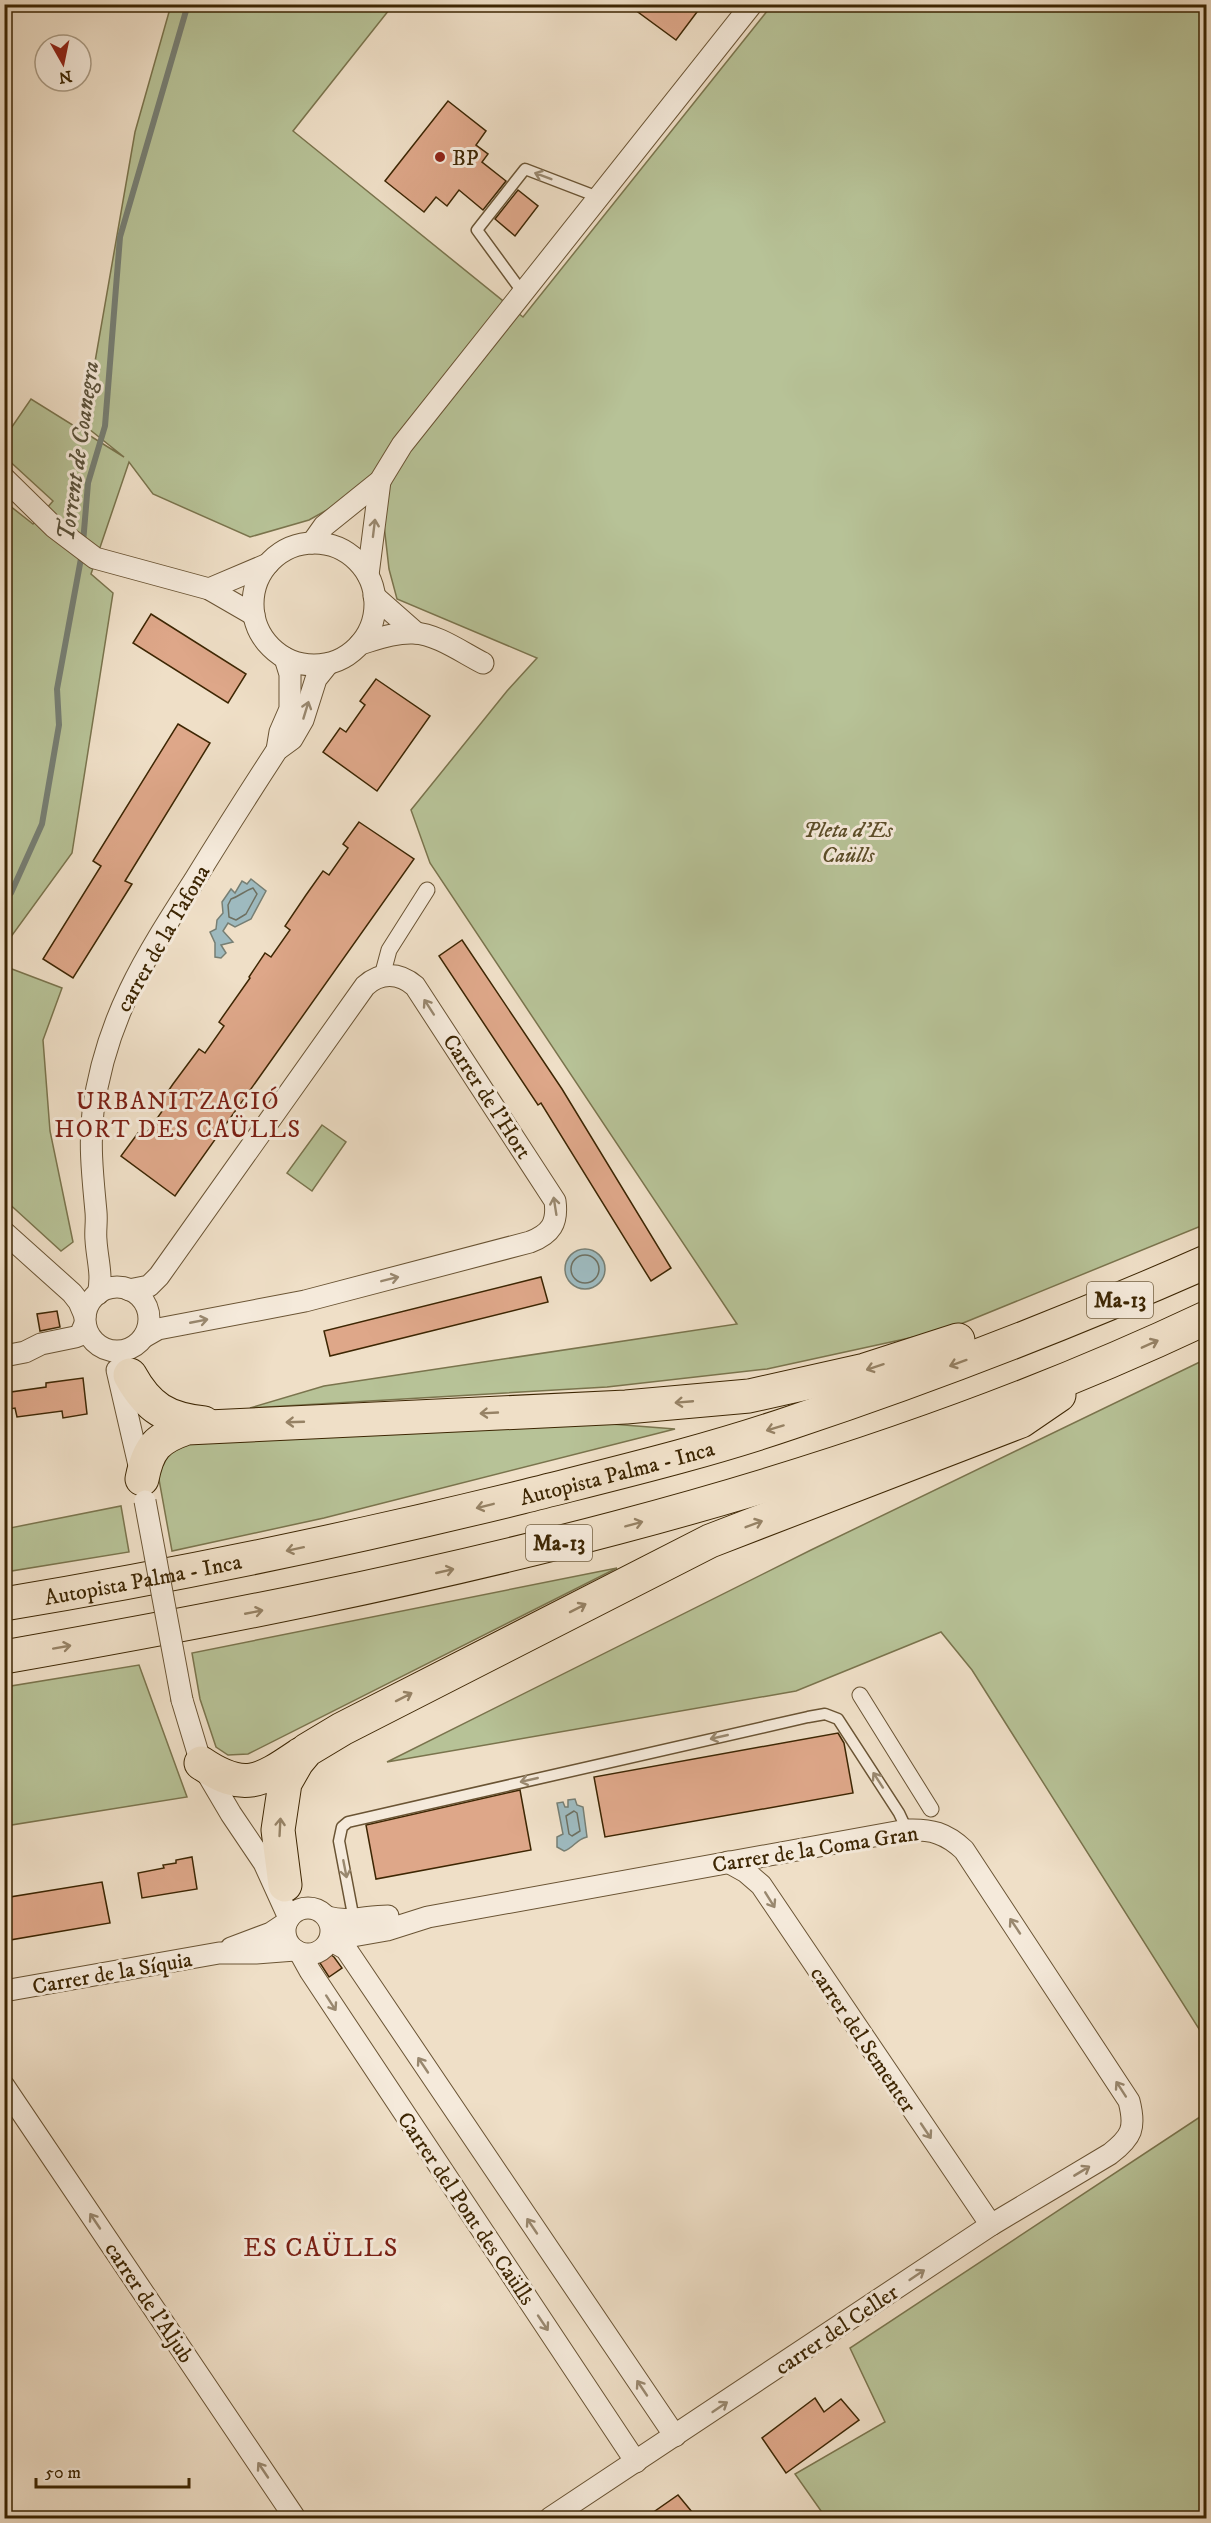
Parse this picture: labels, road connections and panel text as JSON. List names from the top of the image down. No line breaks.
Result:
{"streets":{"highway":["Ma-13","Autopista Palma - Inca"],"street":["carrer de la Tafona","Carrer de l'Hort","Carrer de la Coma Gran","Carrer de la Síquia","carrer del Sementer","Carrer del Pont des Caülls","carrer de l'Aljub","carrer del Celler"]},"crossings":[["carrer de la Tafona","Carrer de l'Hort"],["Carrer de la Coma Gran","Carrer de la Síquia"],["Carrer de la Coma Gran","carrer del Sementer"],["Carrer de la Coma Gran","Carrer del Pont des Caülls"],["Carrer de la Coma Gran","carrer del Celler"],["Carrer de la Síquia","Carrer del Pont des Caülls"],["carrer del Sementer","carrer del Celler"],["Carrer del Pont des Caülls","carrer del Celler"]],"one_way":["carrer del Sementer","carrer de l'Aljub","carrer del Celler"],"districts":["URBANITZACIÓ HORT DES CAÜLLS","ES CAÜLLS"],"water":["Torrent de Coanegra"],"parks":["Pleta d'Es Caülls"],"places":["BP"],"scale_bar":"50 m","north":"bottom"}
